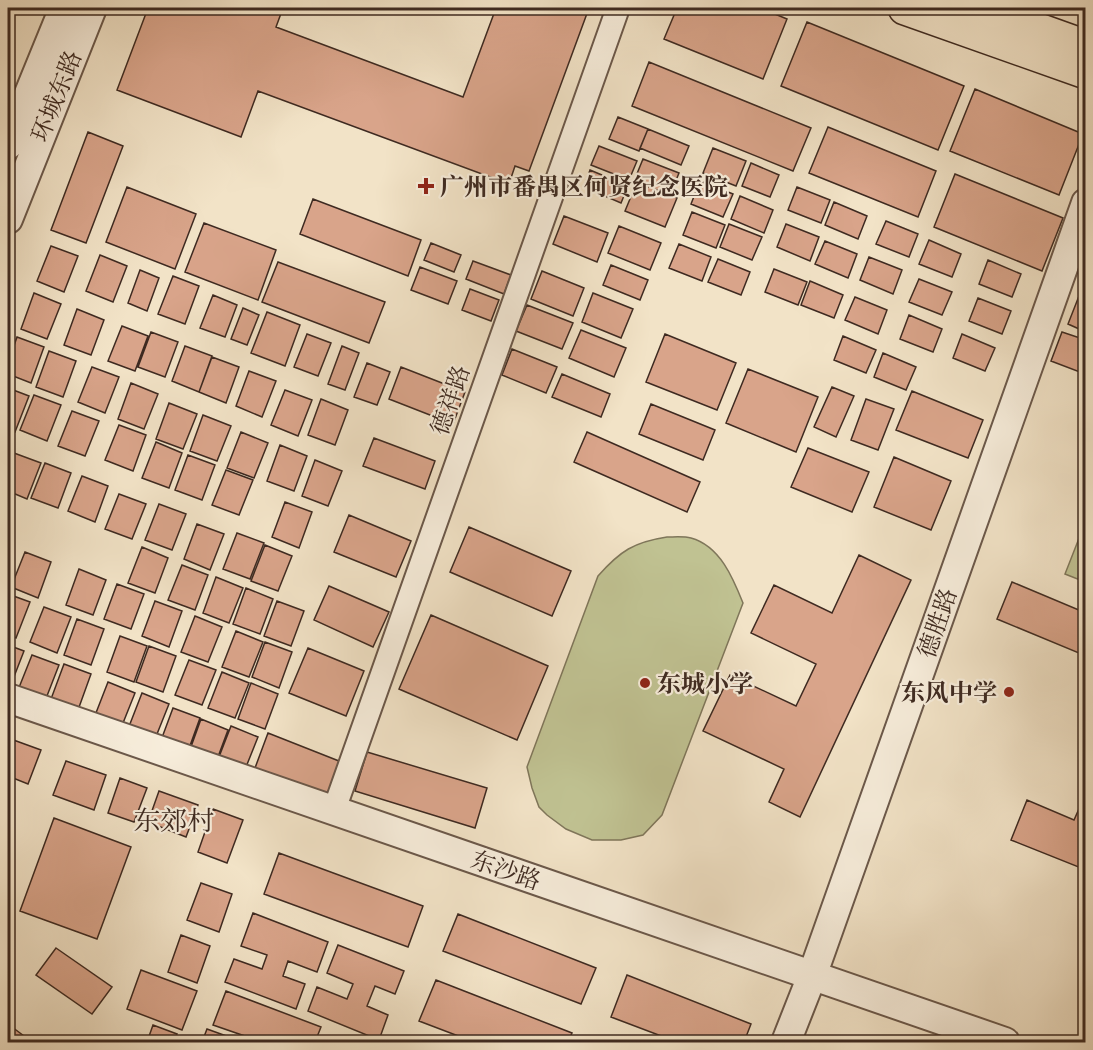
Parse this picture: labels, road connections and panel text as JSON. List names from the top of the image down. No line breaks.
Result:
{"streets":{"street":["环城东路","德祥路","德胜路","东沙路"]},"crossings":[["德祥路","东沙路"],["德胜路","东沙路"]],"districts":["东郊村"],"places":{"health":["广州市番禺区何贤纪念医院"],"other":["东城小学","东风中学"]}}
